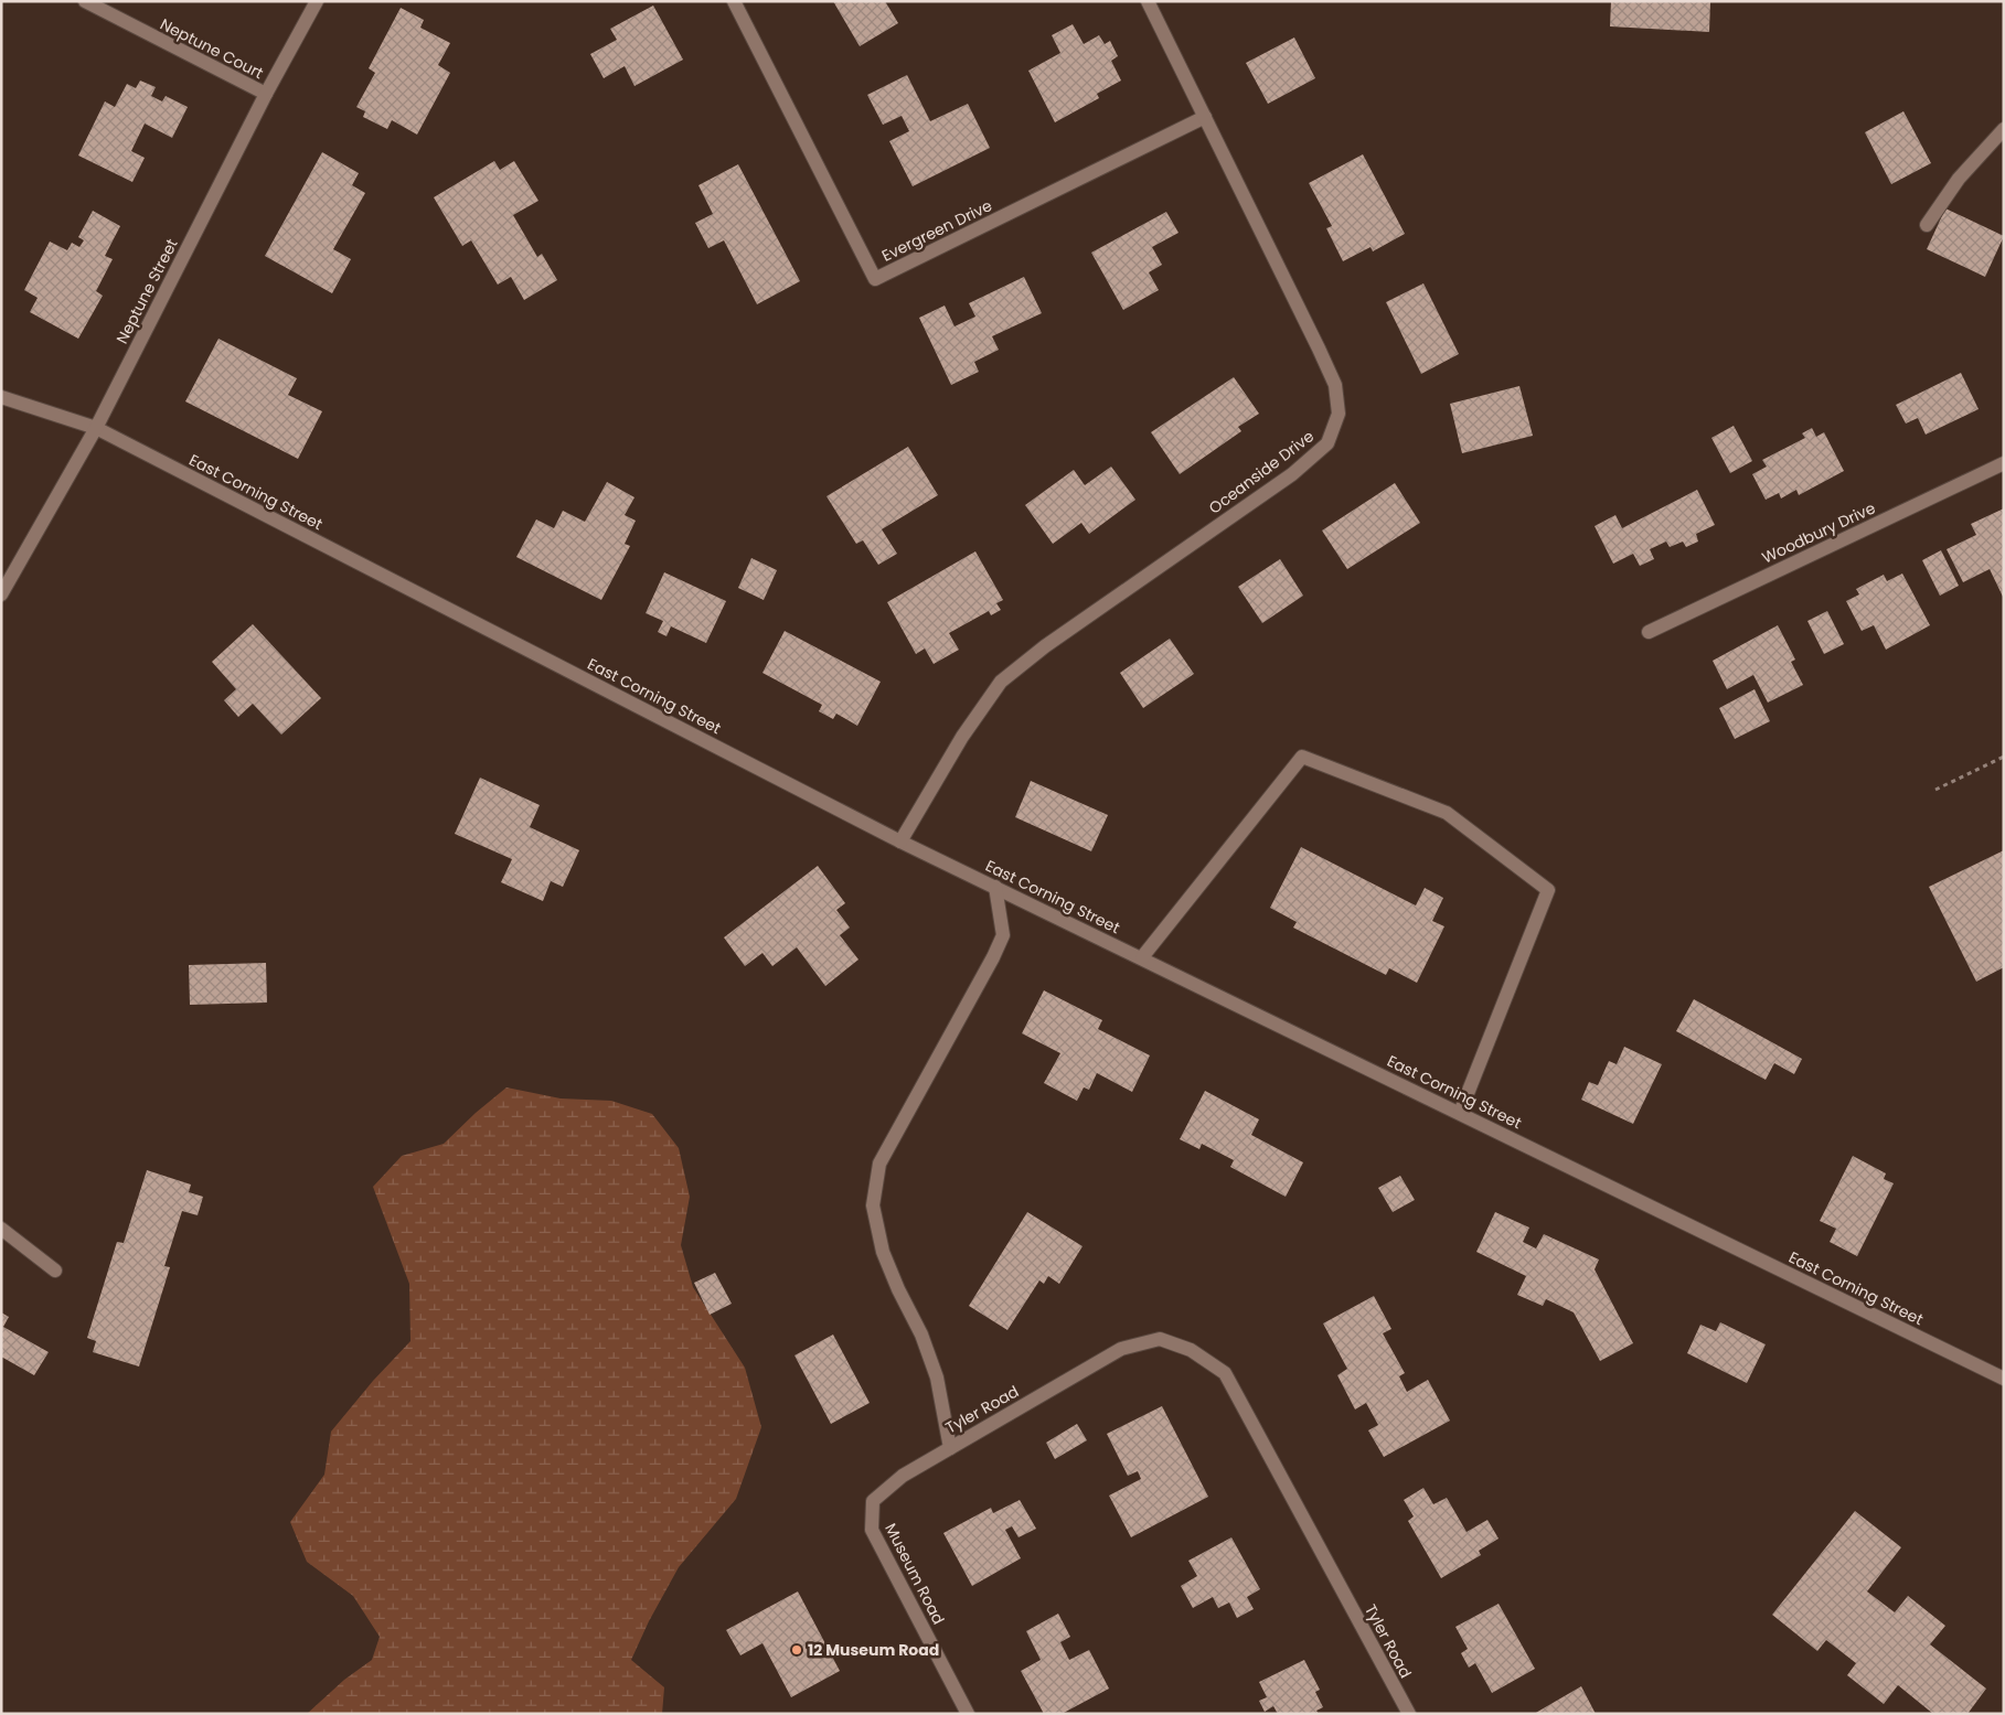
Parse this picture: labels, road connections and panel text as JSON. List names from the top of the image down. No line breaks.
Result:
{"streets":{"street":["Neptune Court","Evergreen Drive","Neptune Street","Oceanside Drive","East Corning Street","Woodbury Drive","Tyler Road","Museum Road"]},"crossings":[["Neptune Court","Neptune Street"],["Evergreen Drive","Oceanside Drive"],["Neptune Street","East Corning Street"],["Oceanside Drive","East Corning Street"],["East Corning Street","Tyler Road"],["Tyler Road","Museum Road"]],"places":["12 Museum Road"]}
